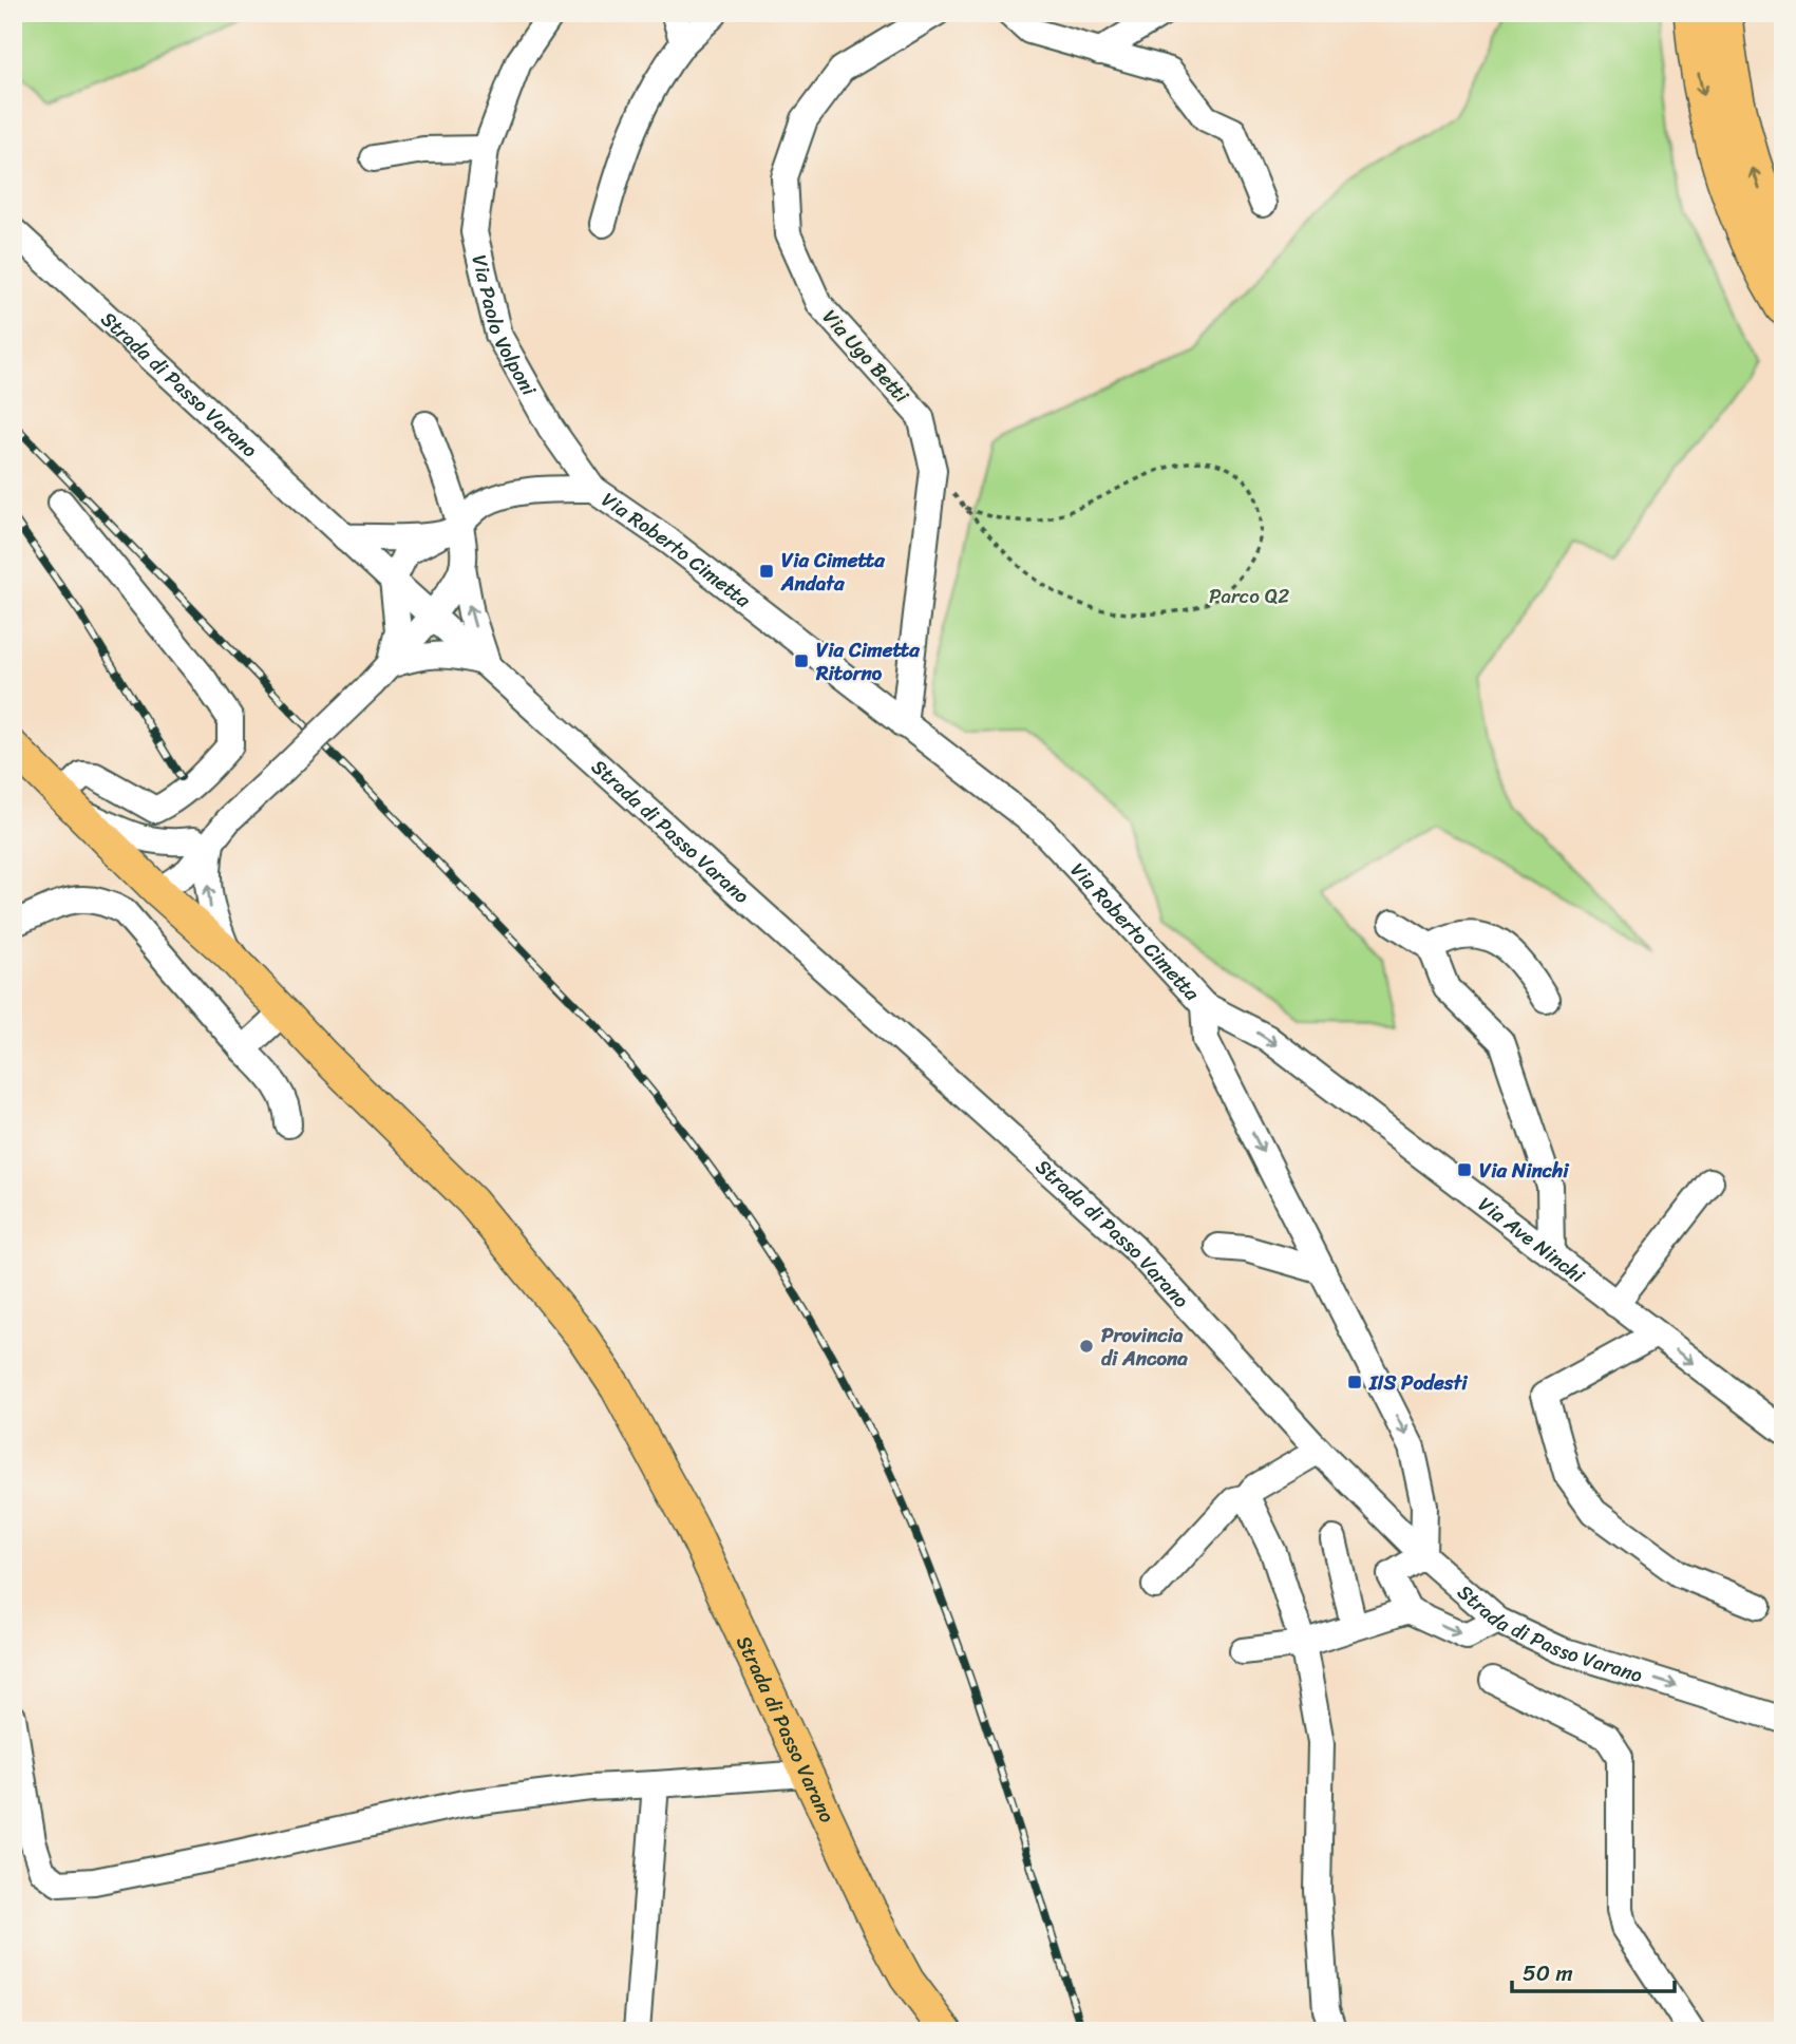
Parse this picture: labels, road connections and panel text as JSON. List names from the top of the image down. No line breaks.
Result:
{"streets":{"main road":["Strada di Passo Varano"],"street":["Via Paolo Volponi","Via Ugo Betti","Via Roberto Cimetta","Via Ave Ninchi"]},"crossings":[["Via Paolo Volponi","Via Roberto Cimetta"],["Via Ugo Betti","Via Roberto Cimetta"],["Strada di Passo Varano","Via Roberto Cimetta"],["Via Roberto Cimetta","Via Ave Ninchi"]],"one_way":["Via Roberto Cimetta","Via Ave Ninchi"],"parks":["Parco Q2"],"places":{"transit":["Via Cimetta Andata","Via Cimetta Ritorno","Via Ninchi","IIS Podesti"],"other":["Provincia di Ancona"]},"scale_bar":"50 m"}
